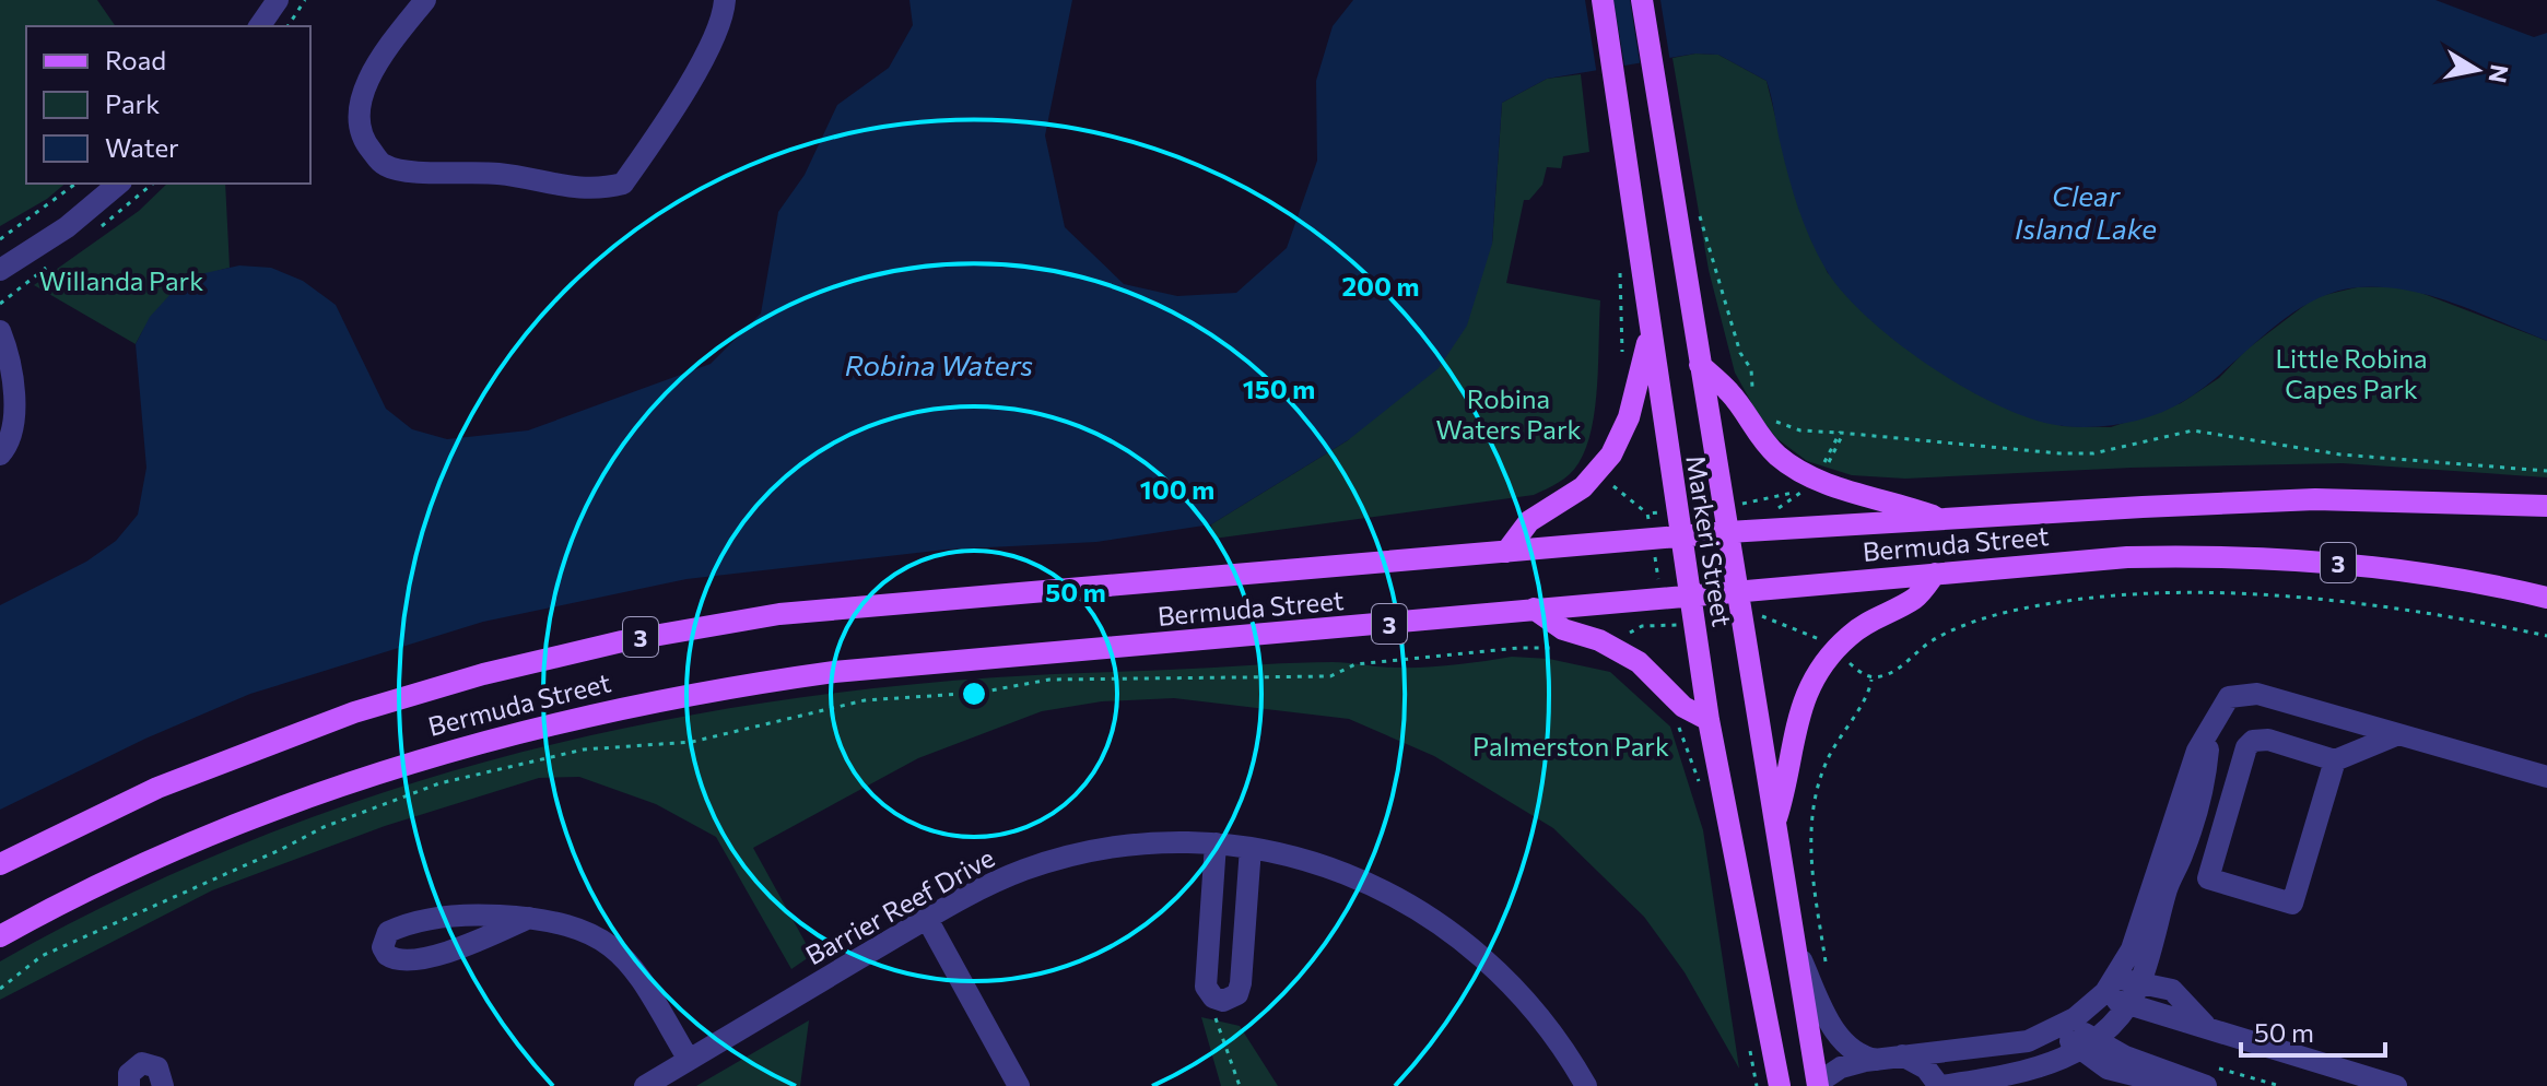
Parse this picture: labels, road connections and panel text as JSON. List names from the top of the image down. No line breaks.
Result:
{"streets":{"main road":["Markeri Street","Bermuda Street","3"],"street":["Barrier Reef Drive"]},"crossings":[["Markeri Street","Bermuda Street"]],"water":["Clear Island Lake","Robina Waters"],"parks":["Willanda Park","Little Robina Capes Park","Robina Waters Park","Palmerston Park"],"legend":["Road","Park","Water"],"scale_bar":"50 m","north":"right","rings":["200 m","150 m","100 m","50 m"]}
